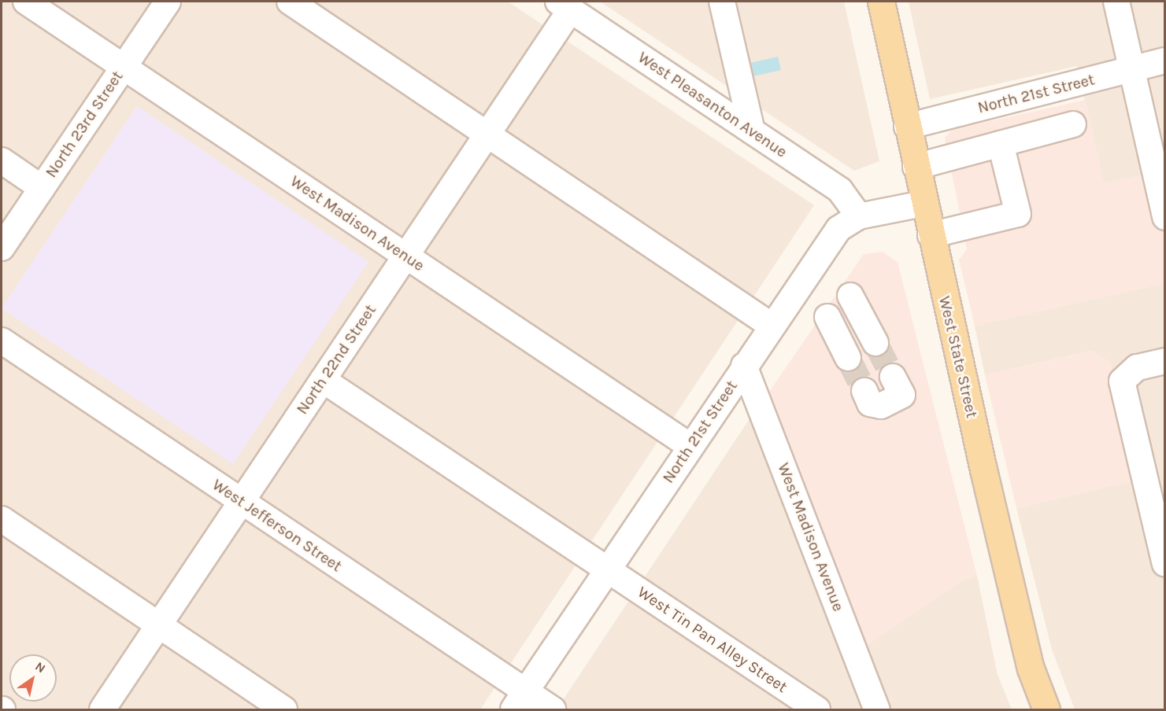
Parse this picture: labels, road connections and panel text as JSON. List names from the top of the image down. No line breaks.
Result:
{"streets":{"main road":["West State Street"],"street":["North 21st Street","West Pleasanton Avenue","North 23rd Street","West Madison Avenue","North 22nd Street","West Jefferson Street","West Tin Pan Alley Street"]},"crossings":[["North 21st Street","West Pleasanton Avenue"],["North 21st Street","West Madison Avenue"],["North 21st Street","West State Street"],["North 21st Street","West Jefferson Street"],["North 21st Street","West Tin Pan Alley Street"],["West Pleasanton Avenue","North 22nd Street"],["North 23rd Street","West Madison Avenue"],["West Madison Avenue","North 22nd Street"],["North 22nd Street","West Jefferson Street"],["North 22nd Street","West Tin Pan Alley Street"]],"north":"top right"}
